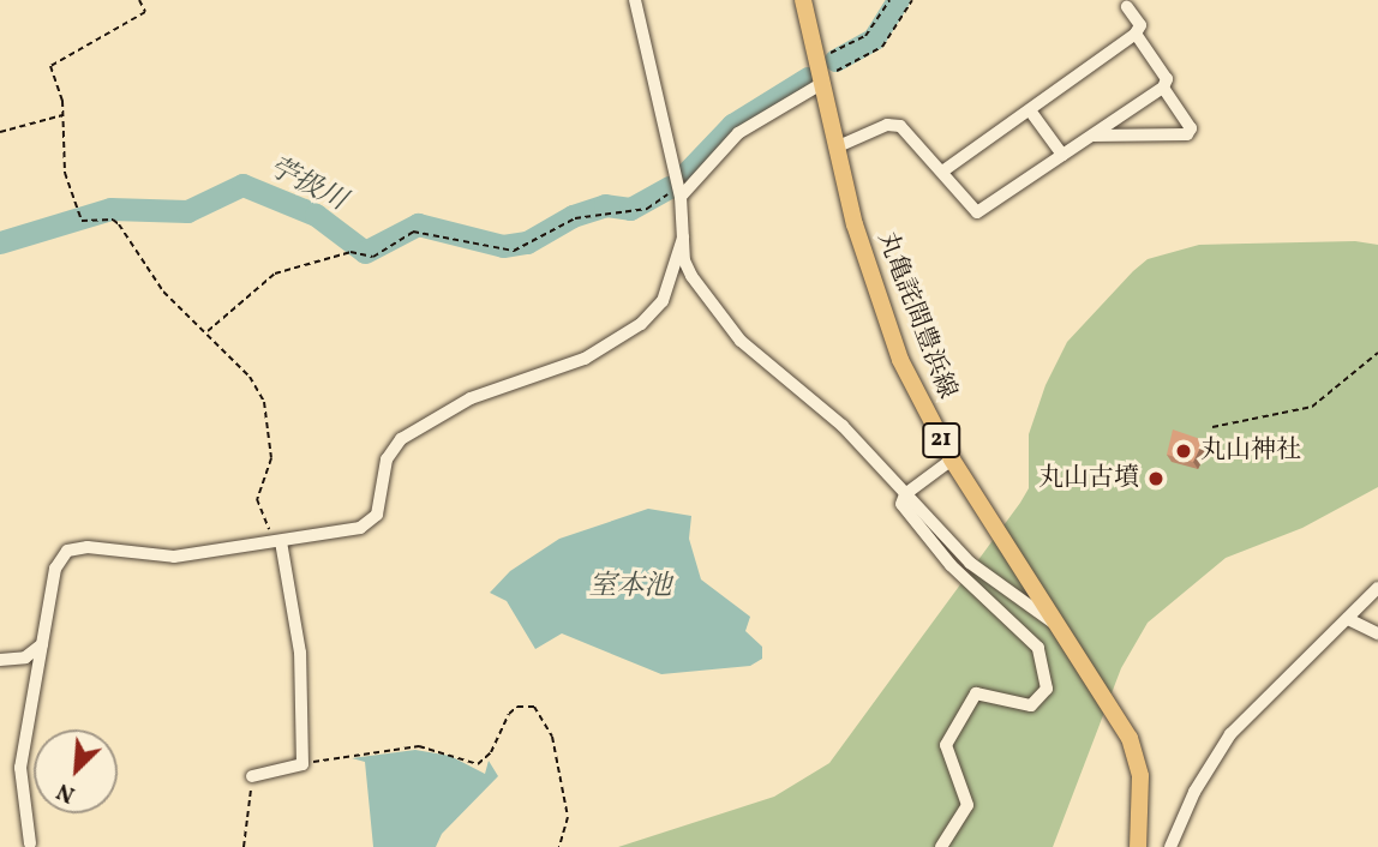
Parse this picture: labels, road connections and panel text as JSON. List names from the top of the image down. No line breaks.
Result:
{"streets":{"main road":["丸亀詫間豊浜線","21"]},"water":["苧扱川","室本池"],"places":["丸山神社","丸山古墳"],"north":"bottom left"}
